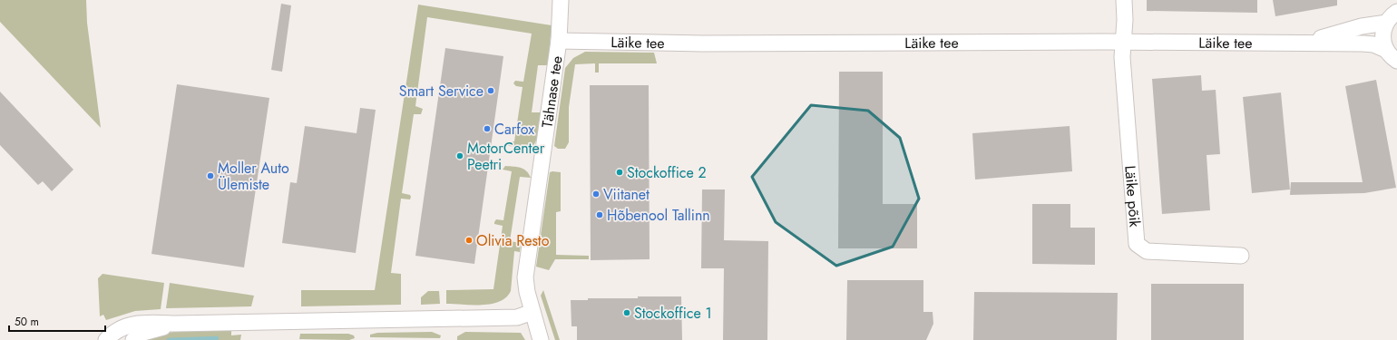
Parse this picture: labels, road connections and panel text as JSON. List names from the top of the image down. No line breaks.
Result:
{"streets":{"street":["Läike tee","Tähnase tee","Läike põik"]},"crossings":[["Läike tee","Tähnase tee"],["Läike tee","Läike põik"]],"places":["Smart Service","Carfox","MotorCenter Peetri","Stockoffice 2","Moller Auto Ülemiste","Viitanet","Hõbenool Tallinn","Olivia Resto","Stockoffice 1"],"scale_bar":"50 m"}
